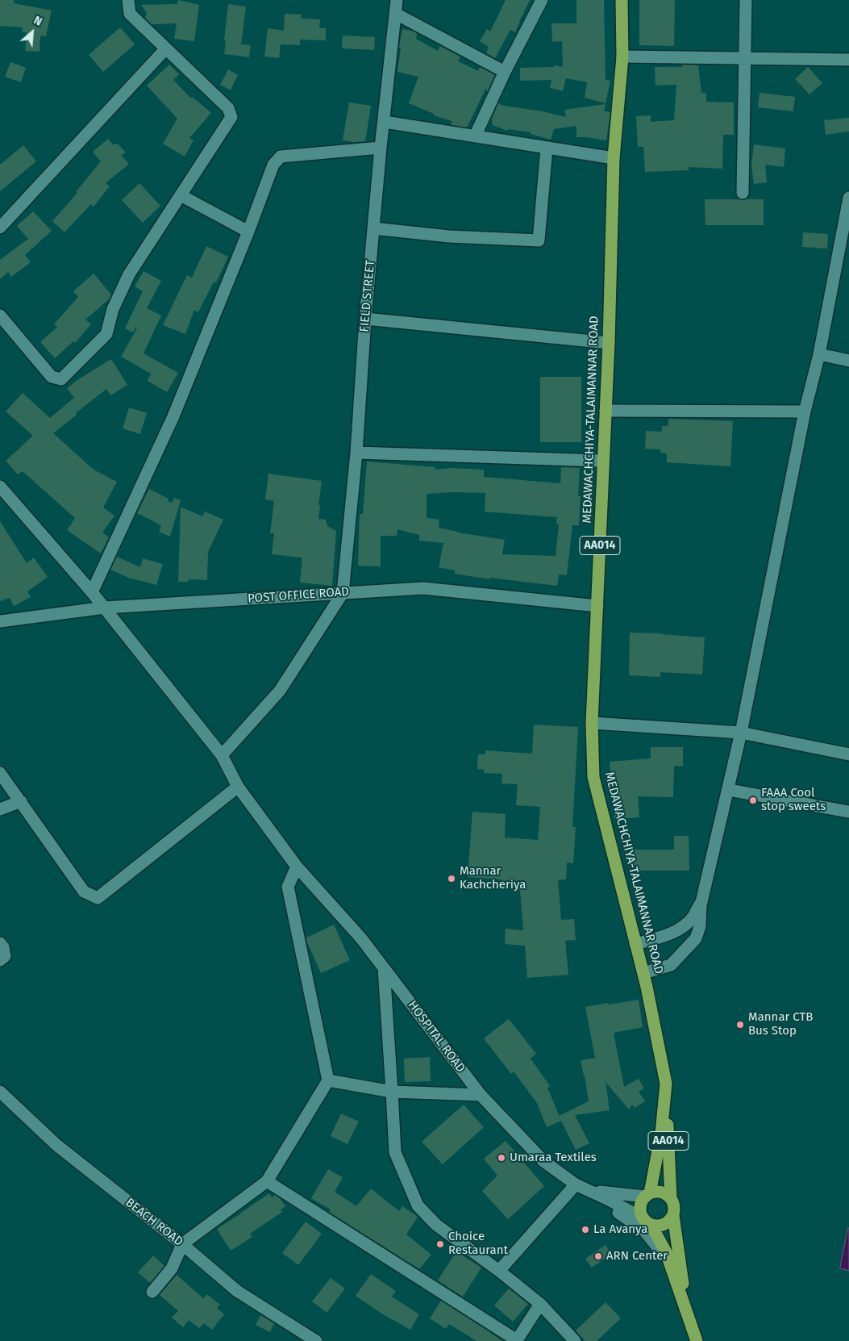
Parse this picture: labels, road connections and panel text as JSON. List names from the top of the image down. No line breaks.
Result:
{"streets":{"highway":["MEDAWACHCHIYA-TALAIMANNAR ROAD","AA014"],"street":["FIELD STREET","POST OFFICE ROAD","HOSPITAL ROAD","BEACH ROAD"]},"crossings":[["FIELD STREET","POST OFFICE ROAD"],["MEDAWACHCHIYA-TALAIMANNAR ROAD","AA014"],["MEDAWACHCHIYA-TALAIMANNAR ROAD","POST OFFICE ROAD"],["MEDAWACHCHIYA-TALAIMANNAR ROAD","HOSPITAL ROAD"],["AA014","HOSPITAL ROAD"],["POST OFFICE ROAD","HOSPITAL ROAD"]],"places":["FAAA Cool stop sweets","Mannar Kachcheriya","Mannar CTB Bus Stop","Umaraa Textiles","La Avanya","Choice Restaurant","ARN Center"],"north":"top right"}
